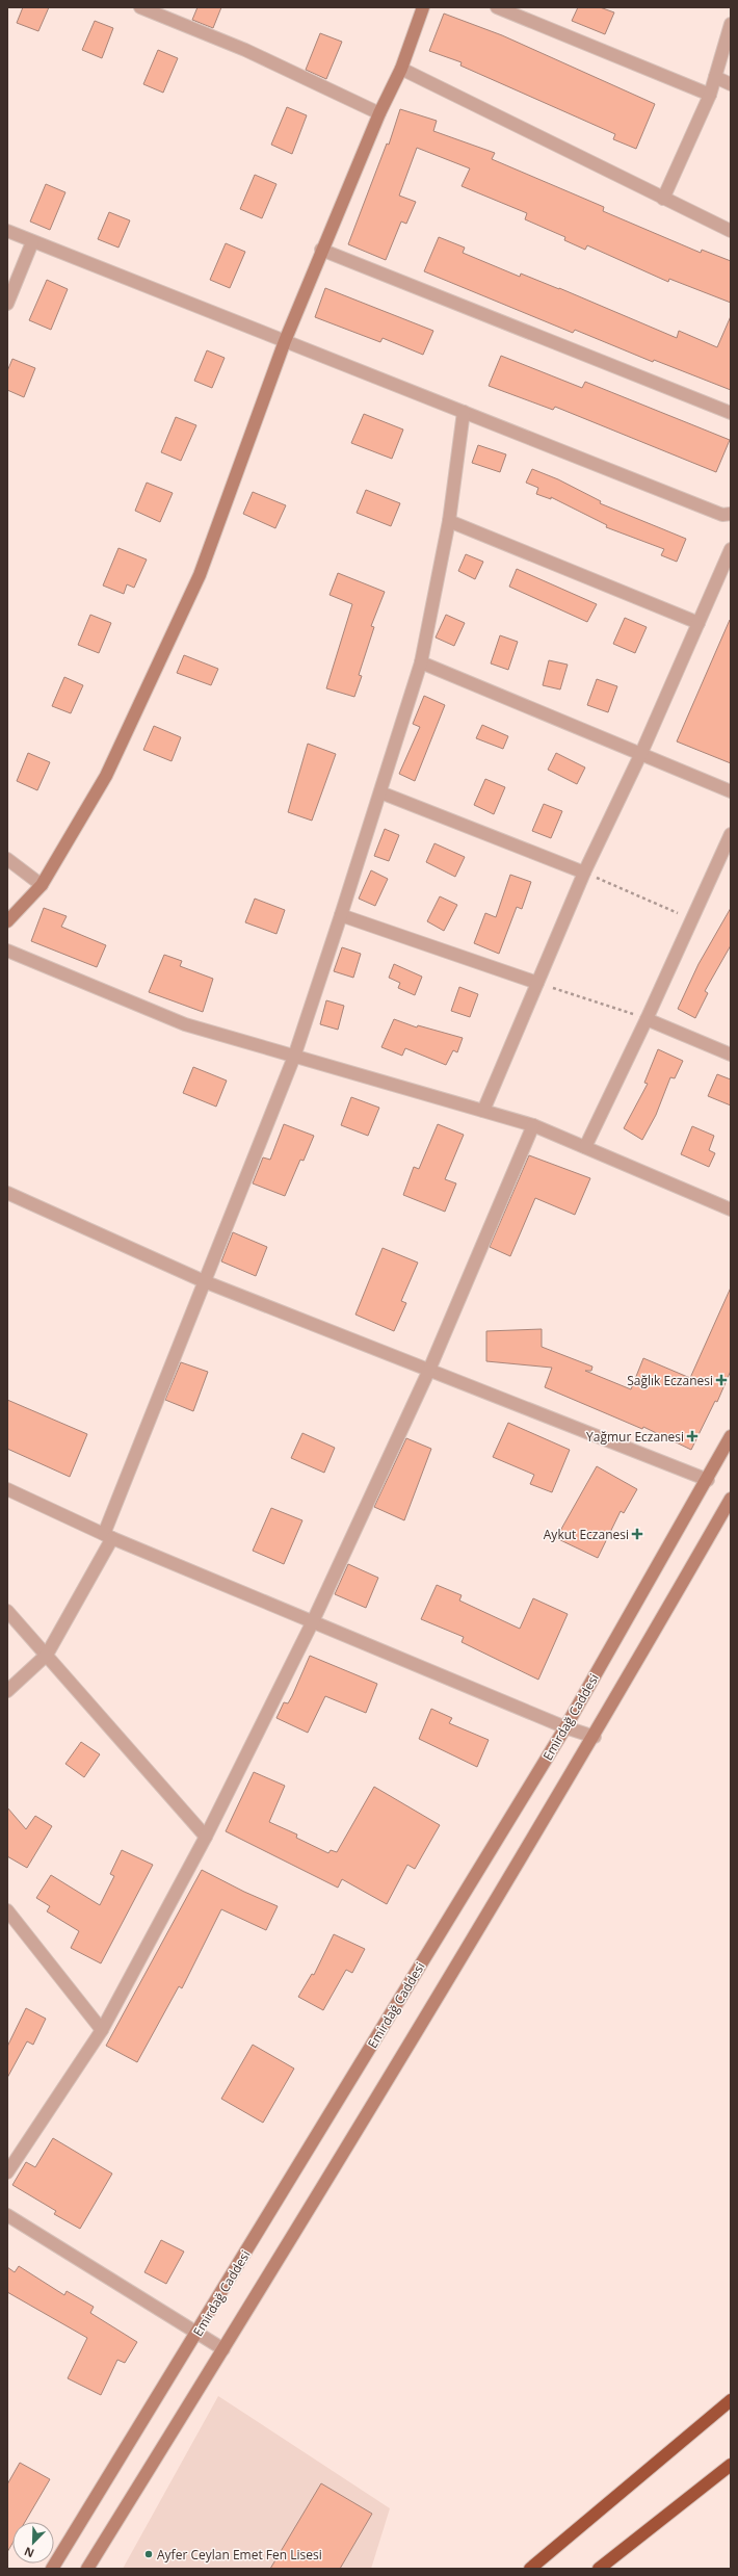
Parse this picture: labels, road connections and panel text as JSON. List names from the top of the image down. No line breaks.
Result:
{"streets":{"main road":["Emirdağ Caddesi"]},"places":{"health":["Sağlık Eczanesi","Yağmur Eczanesi","Aykut Eczanesi"],"other":["Ayfer Ceylan Emet Fen Lisesi"]},"north":"bottom left"}
